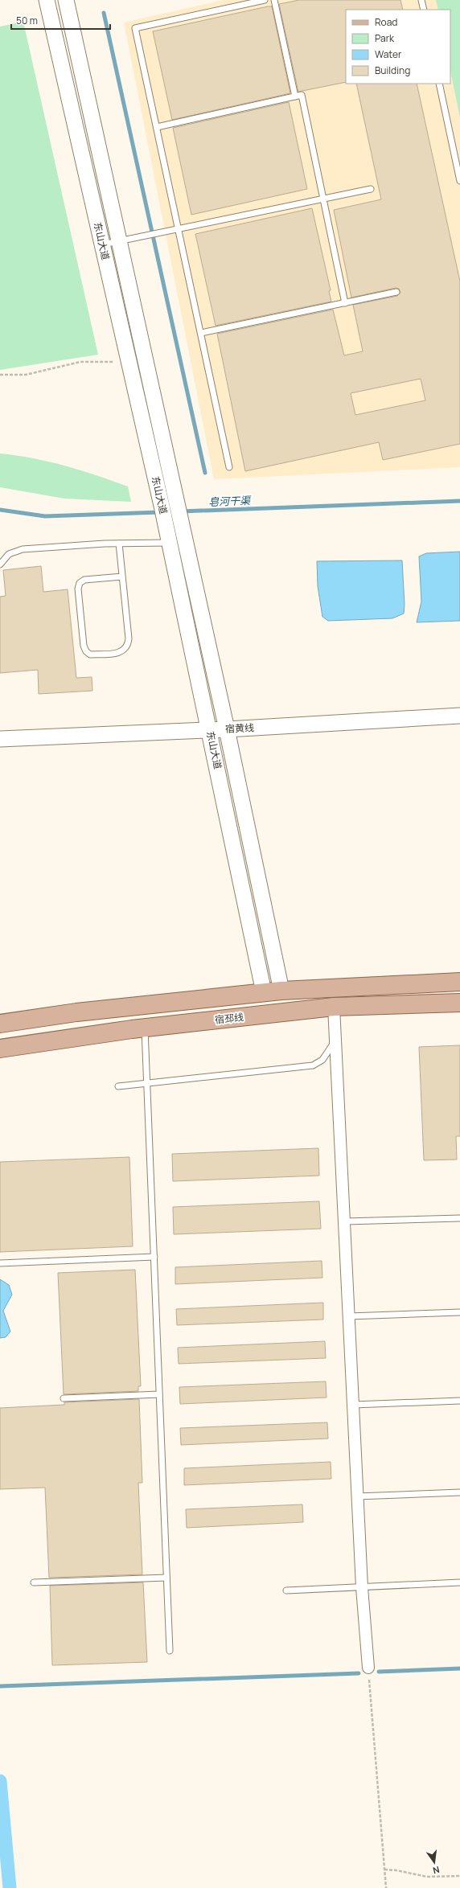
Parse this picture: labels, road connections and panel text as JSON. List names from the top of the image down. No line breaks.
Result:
{"streets":{"main road":["东山大道","宿黄线","宿邳线"]},"crossings":[["东山大道","宿黄线"]],"water":["皂河干渠"],"legend":["Road","Park","Water","Building"],"scale_bar":"50 m","north":"bottom"}
